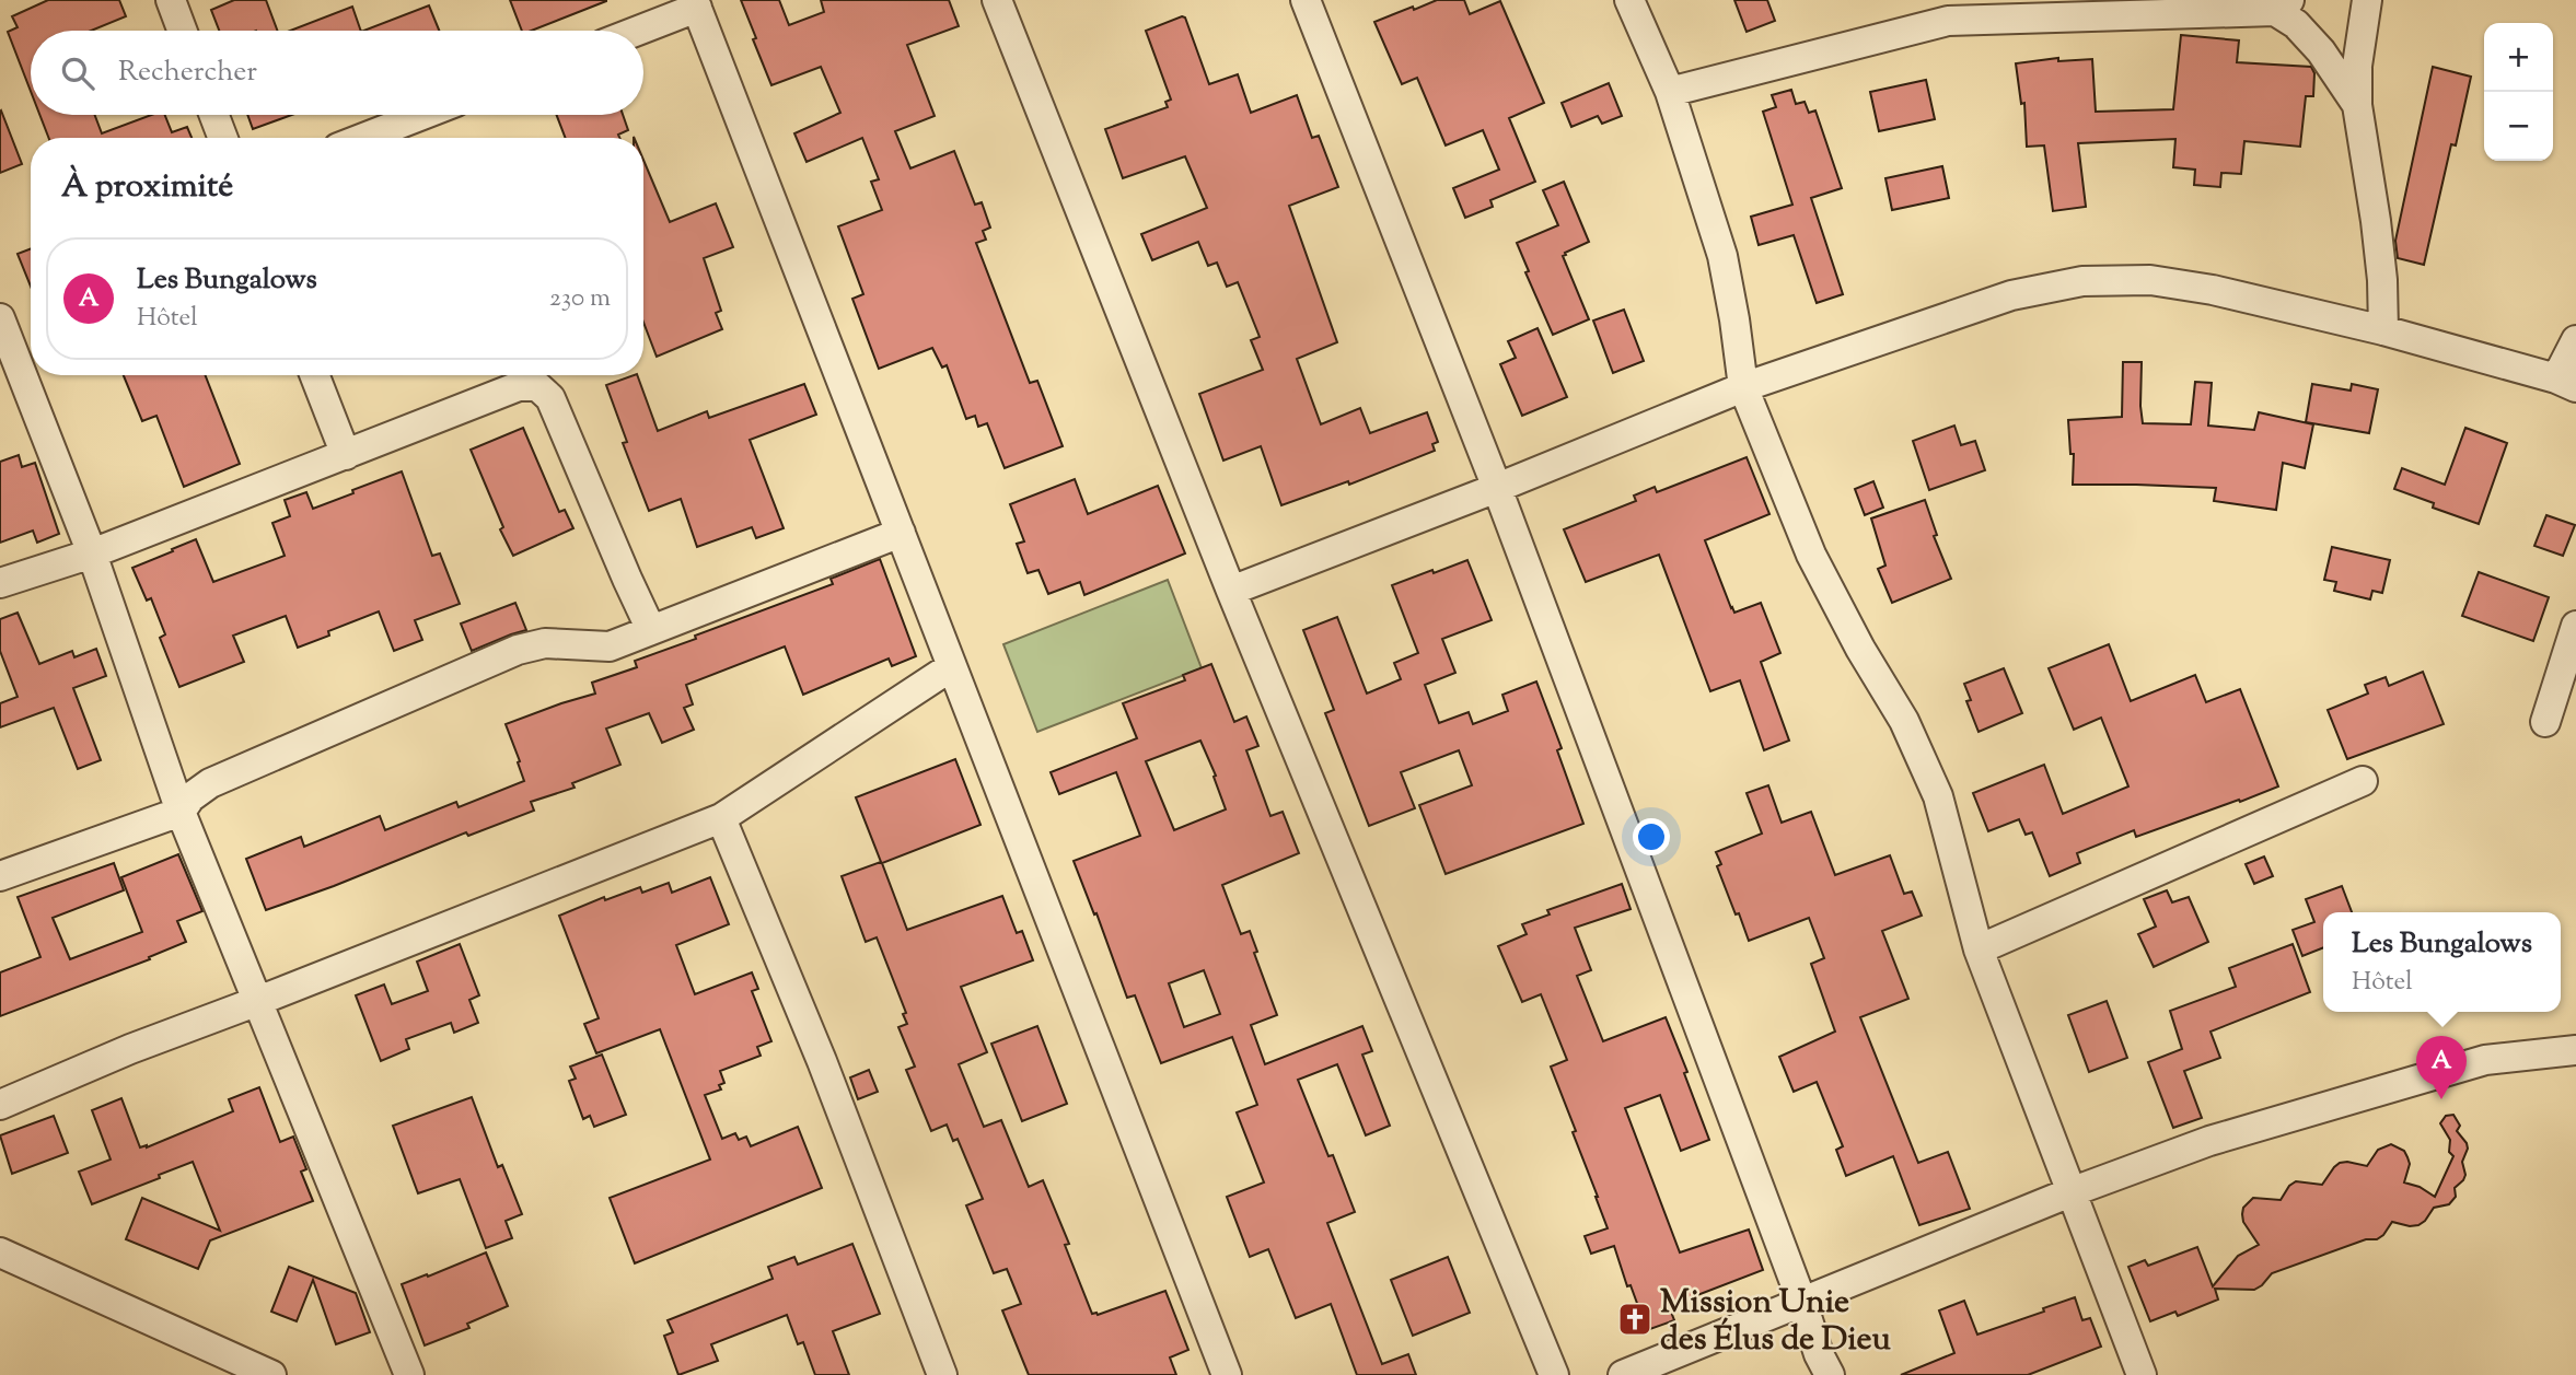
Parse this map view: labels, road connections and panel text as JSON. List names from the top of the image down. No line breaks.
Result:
{"places":{"church":["Mission Unie des Élus de Dieu"]},"page":{"map_buttons":["+","−"],"search":"Rechercher","heading":"À proximité","list":[{"mark":"A","name":"Les Bungalows","note":"Hôtel","value":"230 m"}],"popup":["Les Bungalows","Hôtel"],"pins":"A"}}
